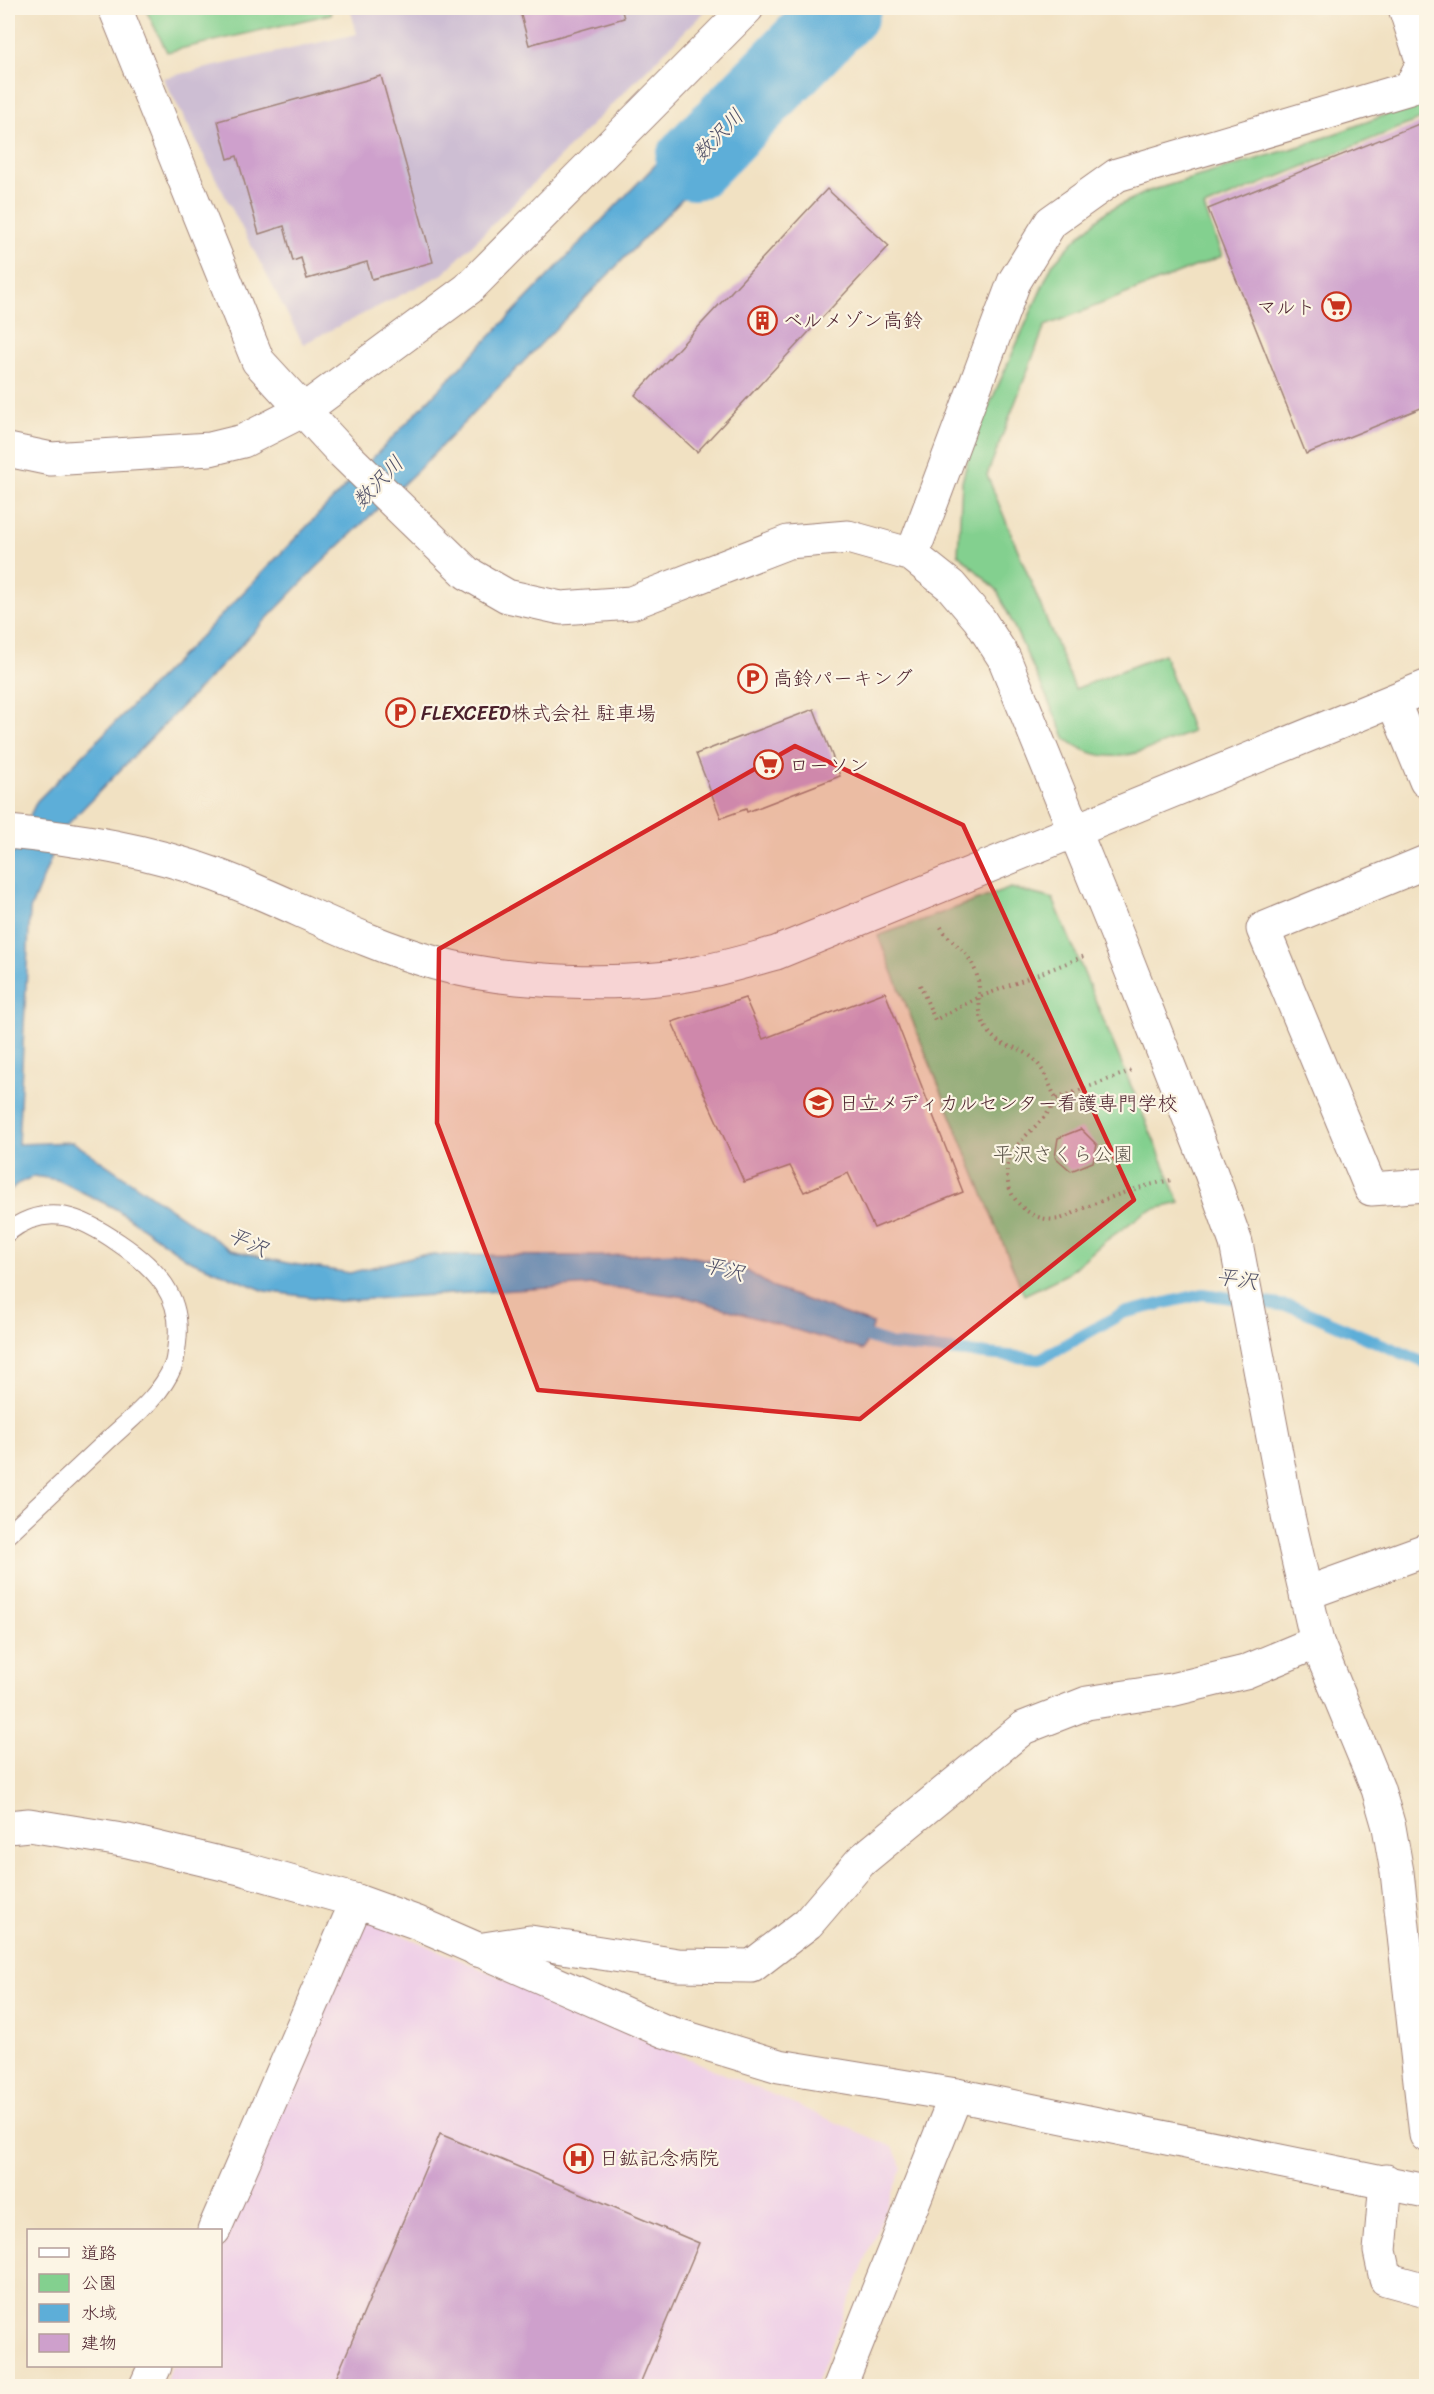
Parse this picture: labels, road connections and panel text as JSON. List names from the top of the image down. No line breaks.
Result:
{"water":["数沢川","平沢"],"parks":["平沢さくら公園"],"places":{"supermarket":["マルト","ローソン"],"building":["ベルメゾン高鈴"],"parking":["高鈴パーキング","FLEXCEED株式会社 駐車場"],"school or university":["日立メディカルセンター看護専門学校"],"hospital":["日鉱記念病院"]},"legend":["道路","公園","水域","建物"]}
